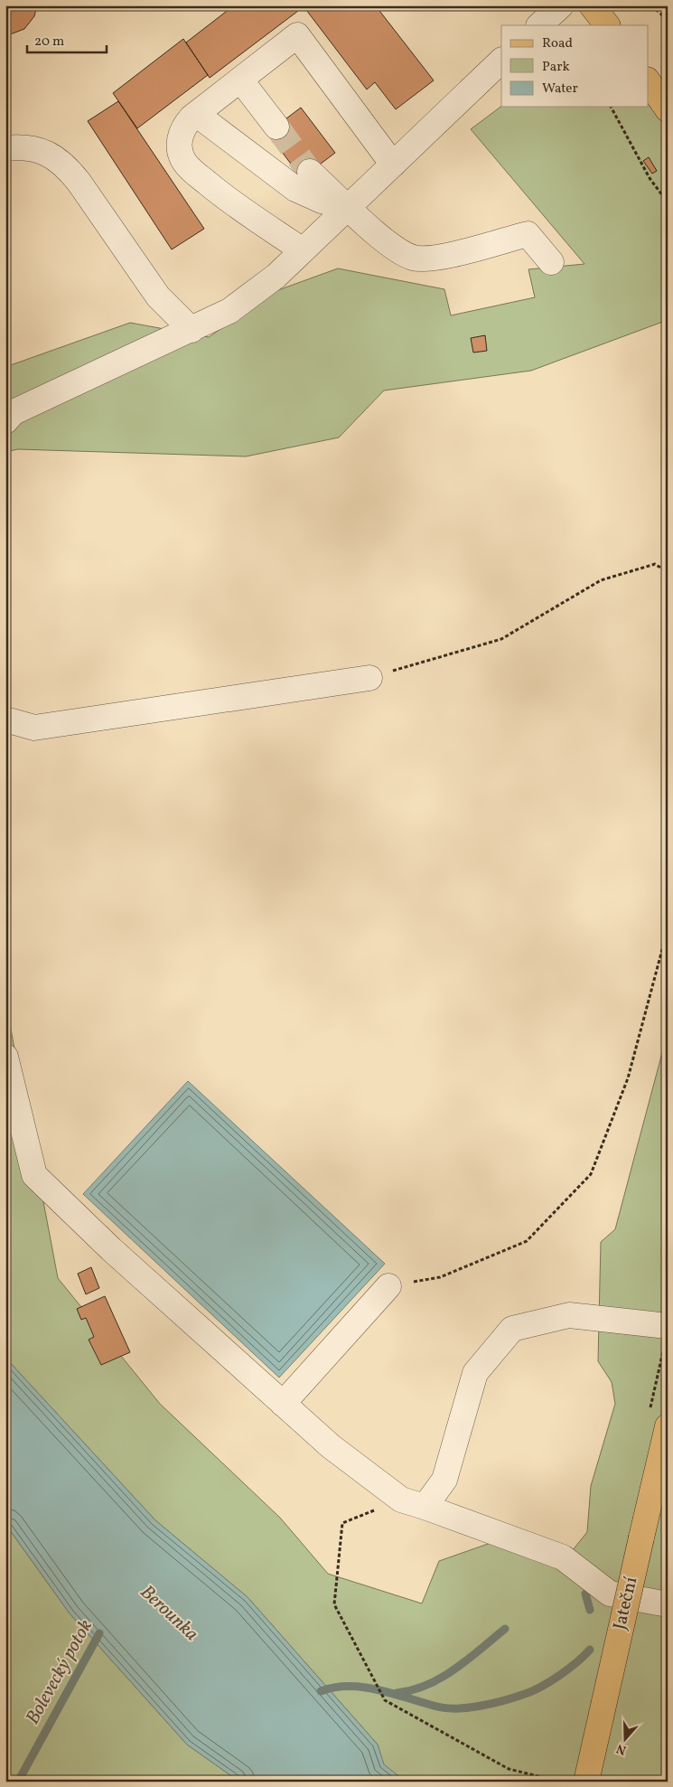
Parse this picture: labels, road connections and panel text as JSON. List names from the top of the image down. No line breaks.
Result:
{"streets":{"main road":["Jateční"]},"water":["Berounka","Bolevecký potok"],"legend":["Road","Park","Water"],"scale_bar":"20 m","north":"bottom"}
